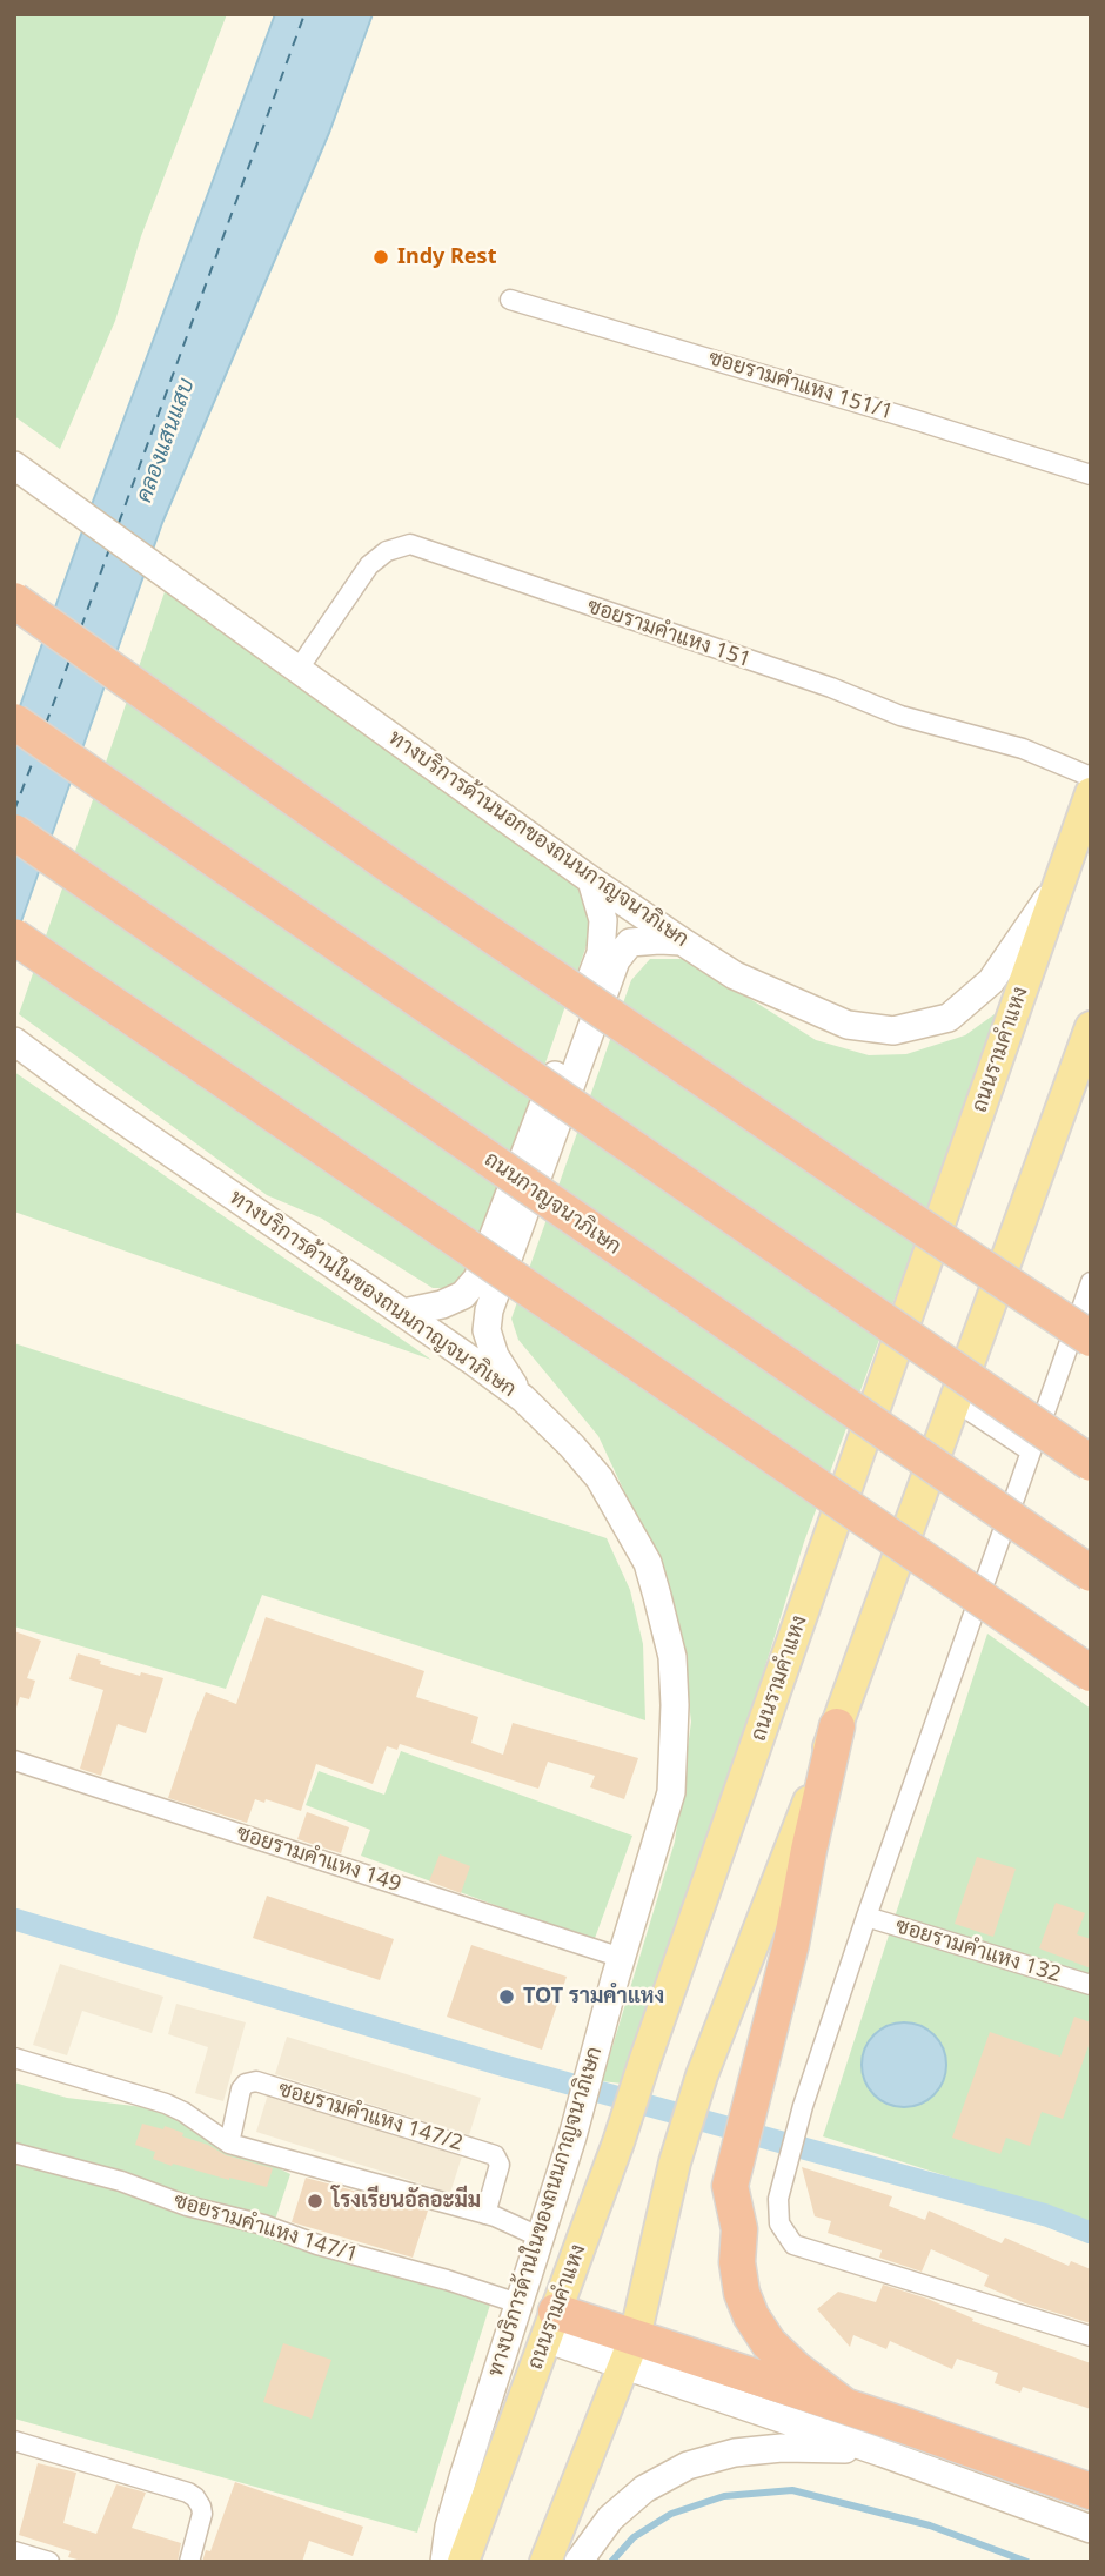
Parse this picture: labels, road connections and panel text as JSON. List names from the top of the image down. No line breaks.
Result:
{"streets":{"highway":["ถนนกาญจนาภิเษก"],"main road":["ทางบริการด้านนอกของถนนกาญจนาภิเษก","ถนนรามคำแหง","ทางบริการด้านในของถนนกาญจนาภิเษก"],"street":["ซอยรามคำแหง 151/1","ซอยรามคำแหง 151","ซอยรามคำแหง 149","ซอยรามคำแหง 132","ซอยรามคำแหง 147/2","ซอยรามคำแหง 147/1"]},"crossings":[["ซอยรามคำแหง 151","ทางบริการด้านนอกของถนนกาญจนาภิเษก"],["ทางบริการด้านนอกของถนนกาญจนาภิเษก","ถนนรามคำแหง"],["ทางบริการด้านในของถนนกาญจนาภิเษก","ซอยรามคำแหง 149"],["ทางบริการด้านในของถนนกาญจนาภิเษก","ซอยรามคำแหง 147/1"]],"water":["คลองแสนแสบ"],"places":["Indy Rest","TOT รามคำแหง","โรงเรียนอัลอะมีม"]}
